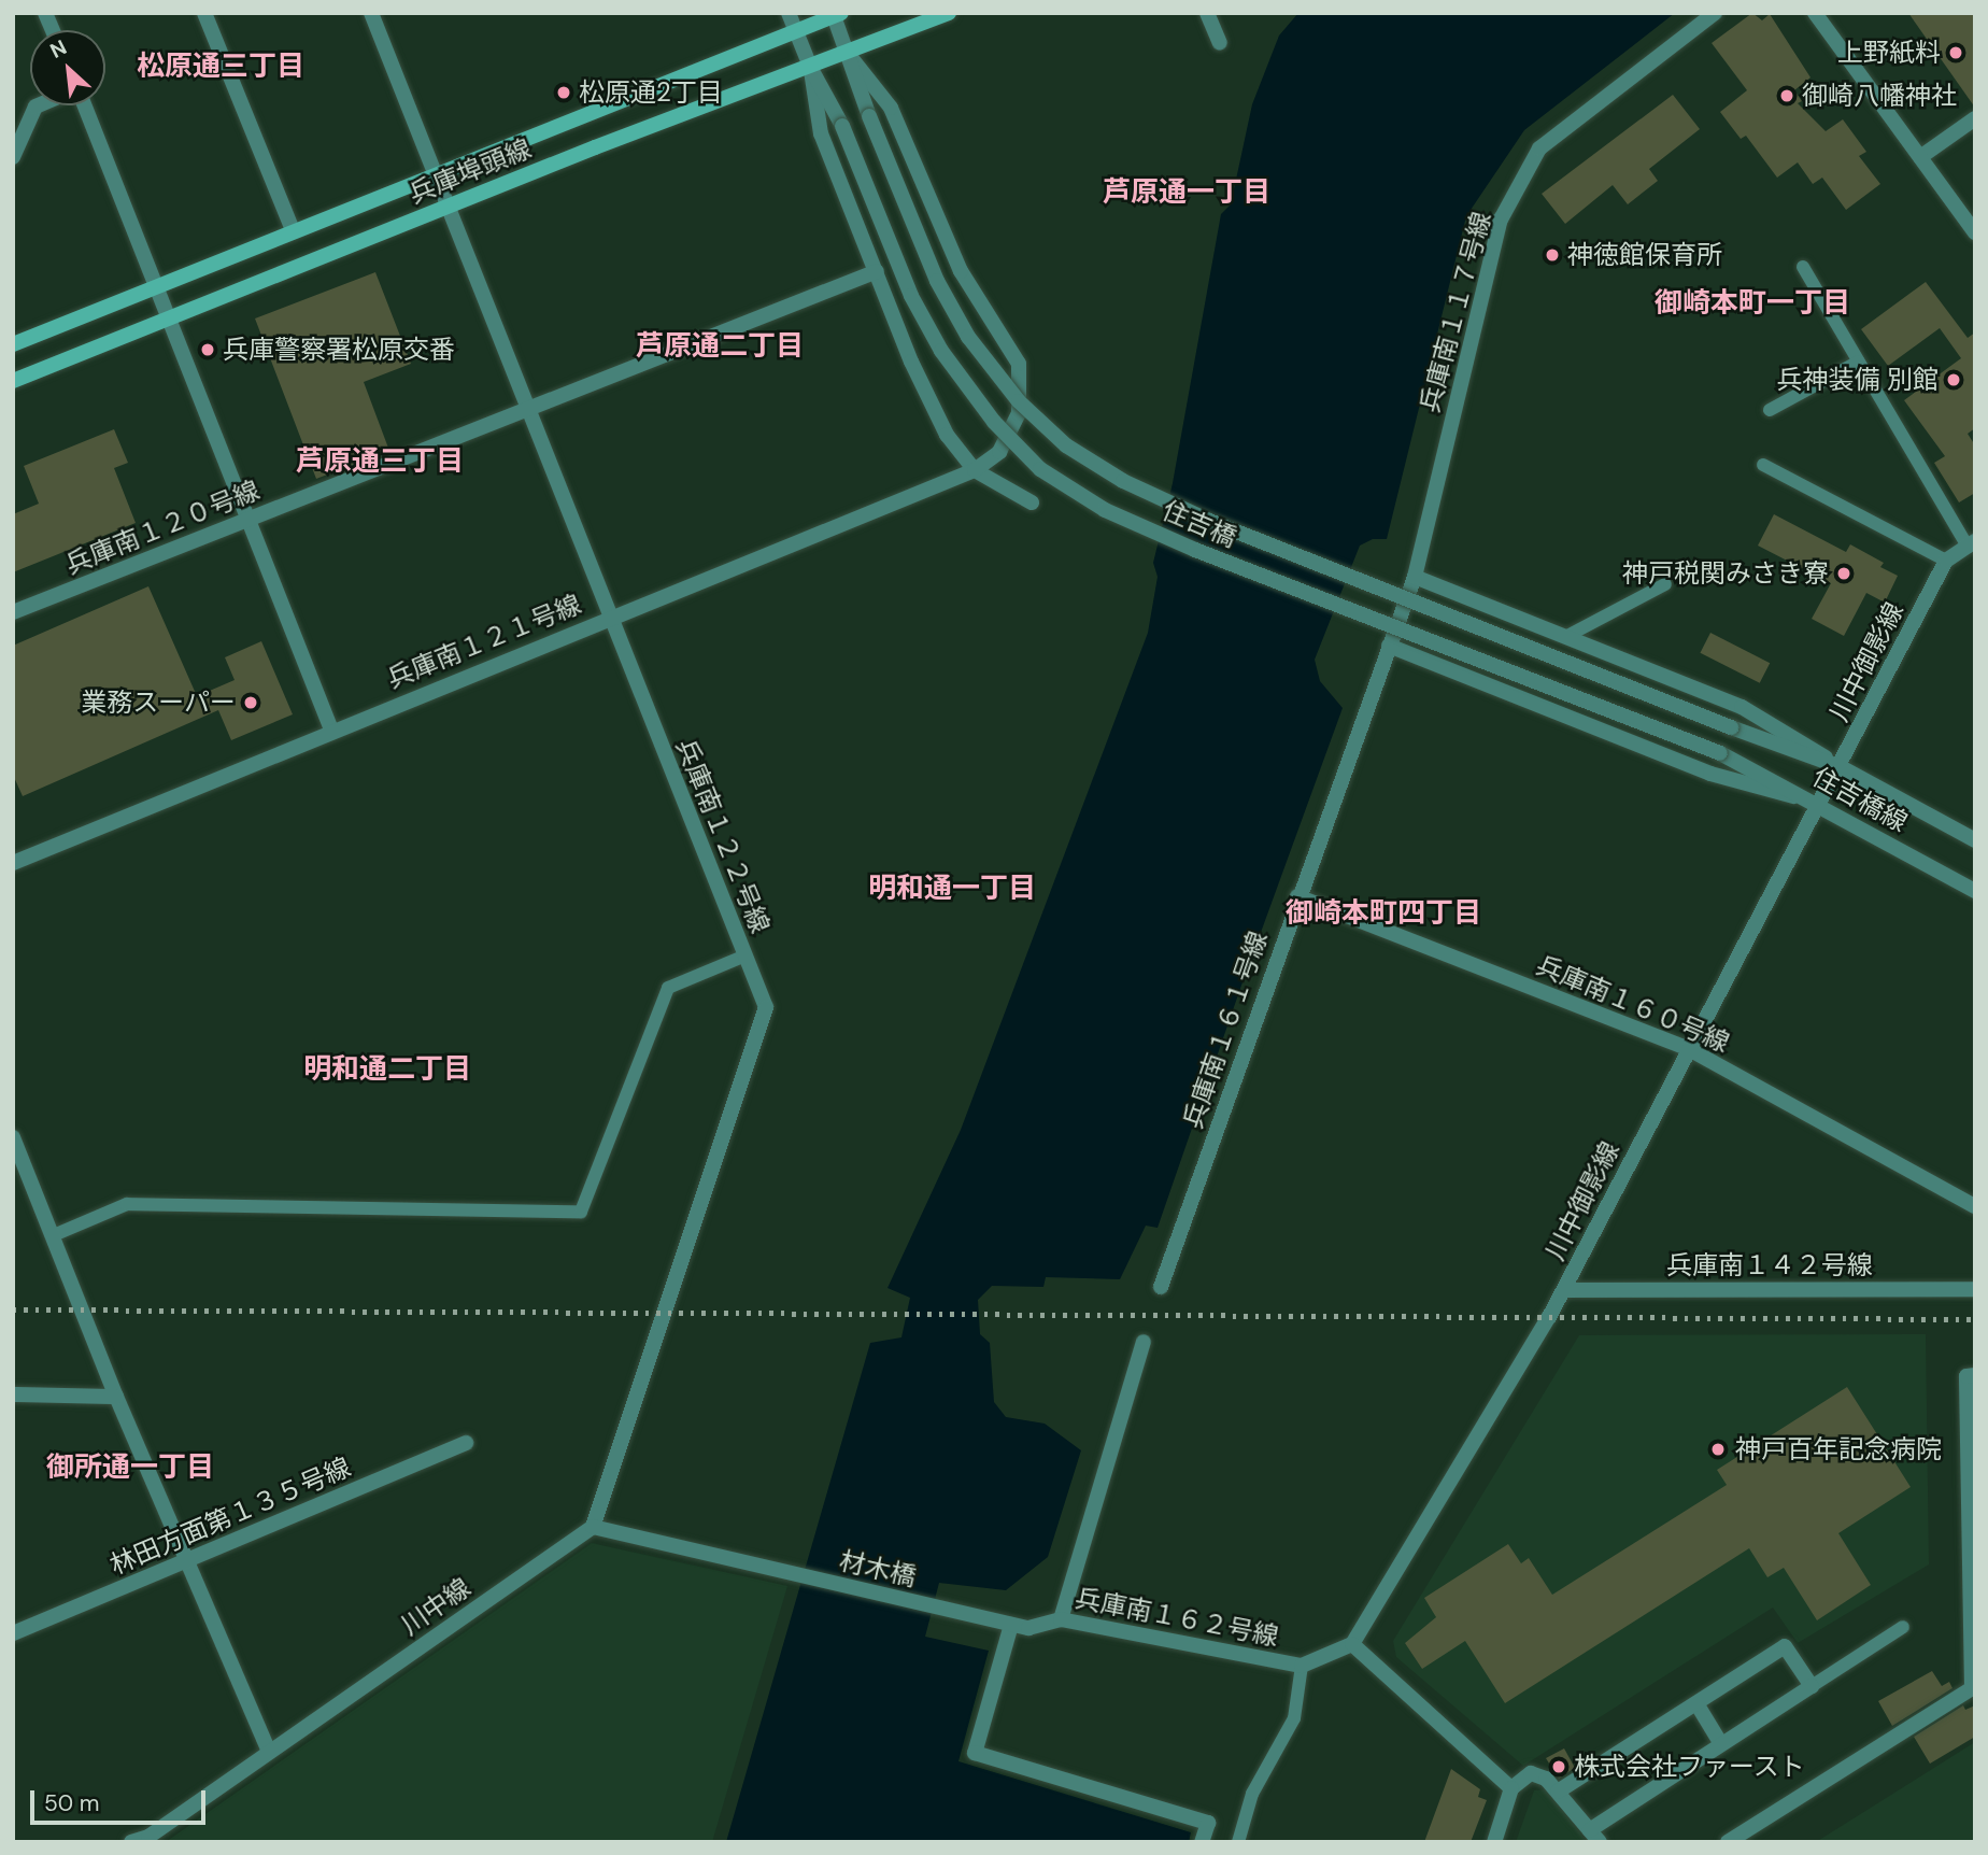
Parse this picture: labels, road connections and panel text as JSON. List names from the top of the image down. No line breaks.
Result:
{"streets":{"main road":["兵庫埠頭線"],"street":["兵庫南１１７号線","住吉橋","兵庫南１２０号線","兵庫南１２１号線","川中御影線","住吉橋線","兵庫南１２２号線","兵庫南１６０号線","兵庫南１６１号線","兵庫南１４２号線","林田方面第１３５号線","材木橋","川中線","兵庫南１６２号線"]},"crossings":[["兵庫埠頭線","住吉橋"],["兵庫埠頭線","兵庫南１２１号線"],["兵庫埠頭線","兵庫南１２２号線"],["兵庫南１１７号線","兵庫南１６１号線"],["住吉橋","兵庫南１２１号線"],["住吉橋","住吉橋線"],["兵庫南１２０号線","兵庫南１２２号線"],["兵庫南１２１号線","兵庫南１２２号線"],["川中御影線","住吉橋線"],["川中御影線","兵庫南１６０号線"],["川中御影線","兵庫南１４２号線"],["川中御影線","兵庫南１６２号線"],["兵庫南１２２号線","材木橋"],["兵庫南１２２号線","川中線"],["兵庫南１６０号線","兵庫南１６１号線"],["材木橋","川中線"],["材木橋","兵庫南１６２号線"]],"districts":["松原通三丁目","芦原通一丁目","御崎本町一丁目","芦原通二丁目","芦原通三丁目","明和通一丁目","御崎本町四丁目","明和通二丁目","御所通一丁目"],"places":["上野紙料","松原通2丁目","御崎八幡神社","神徳館保育所","兵庫警察署松原交番","兵神装備 別館","神戸税関みさき寮","業務スーパー","神戸百年記念病院","株式会社ファースト"],"scale_bar":"50 m","north":"top left"}
